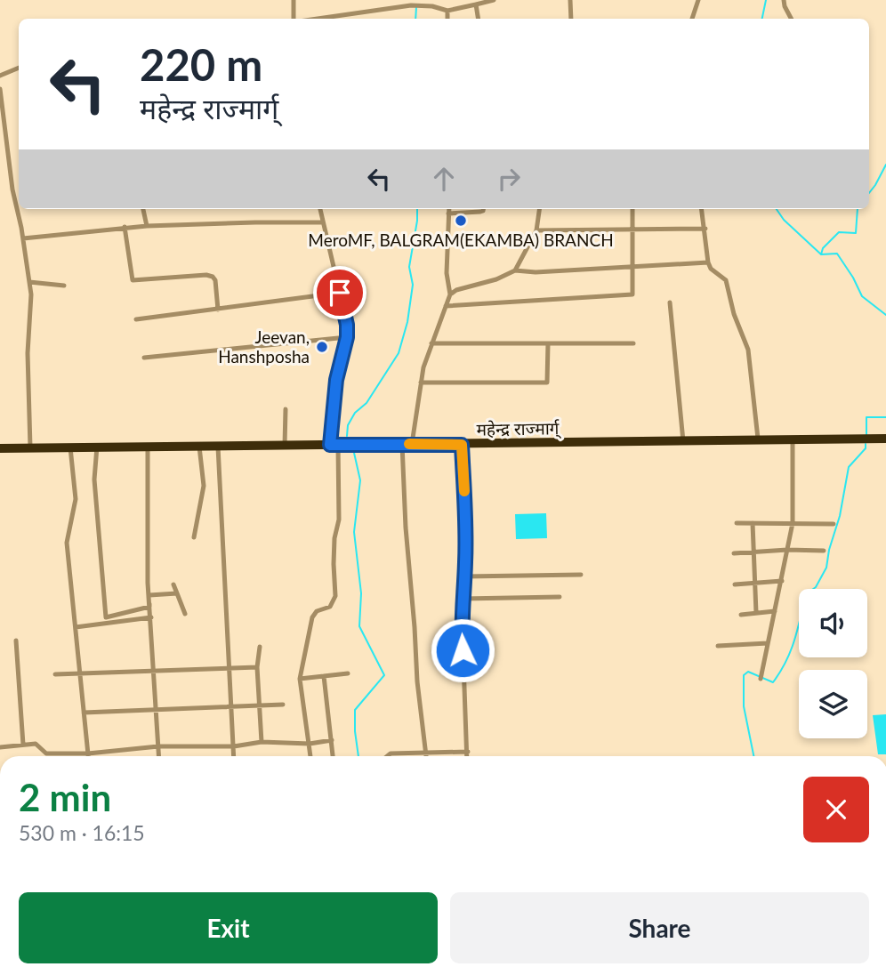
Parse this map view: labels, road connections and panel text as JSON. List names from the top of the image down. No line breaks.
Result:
{"streets":{"highway":["महेन्द्र राज्मार्ग्"]},"places":["MeroMF, BALGRAM(EKAMBA) BRANCH","Jeevan, Hanshposha"],"page":{"turn":["220 m","महेन्द्र राज्मार्ग्"],"heading":["2 min","530 m · 16:15"],"buttons":["Exit","Share"]}}
